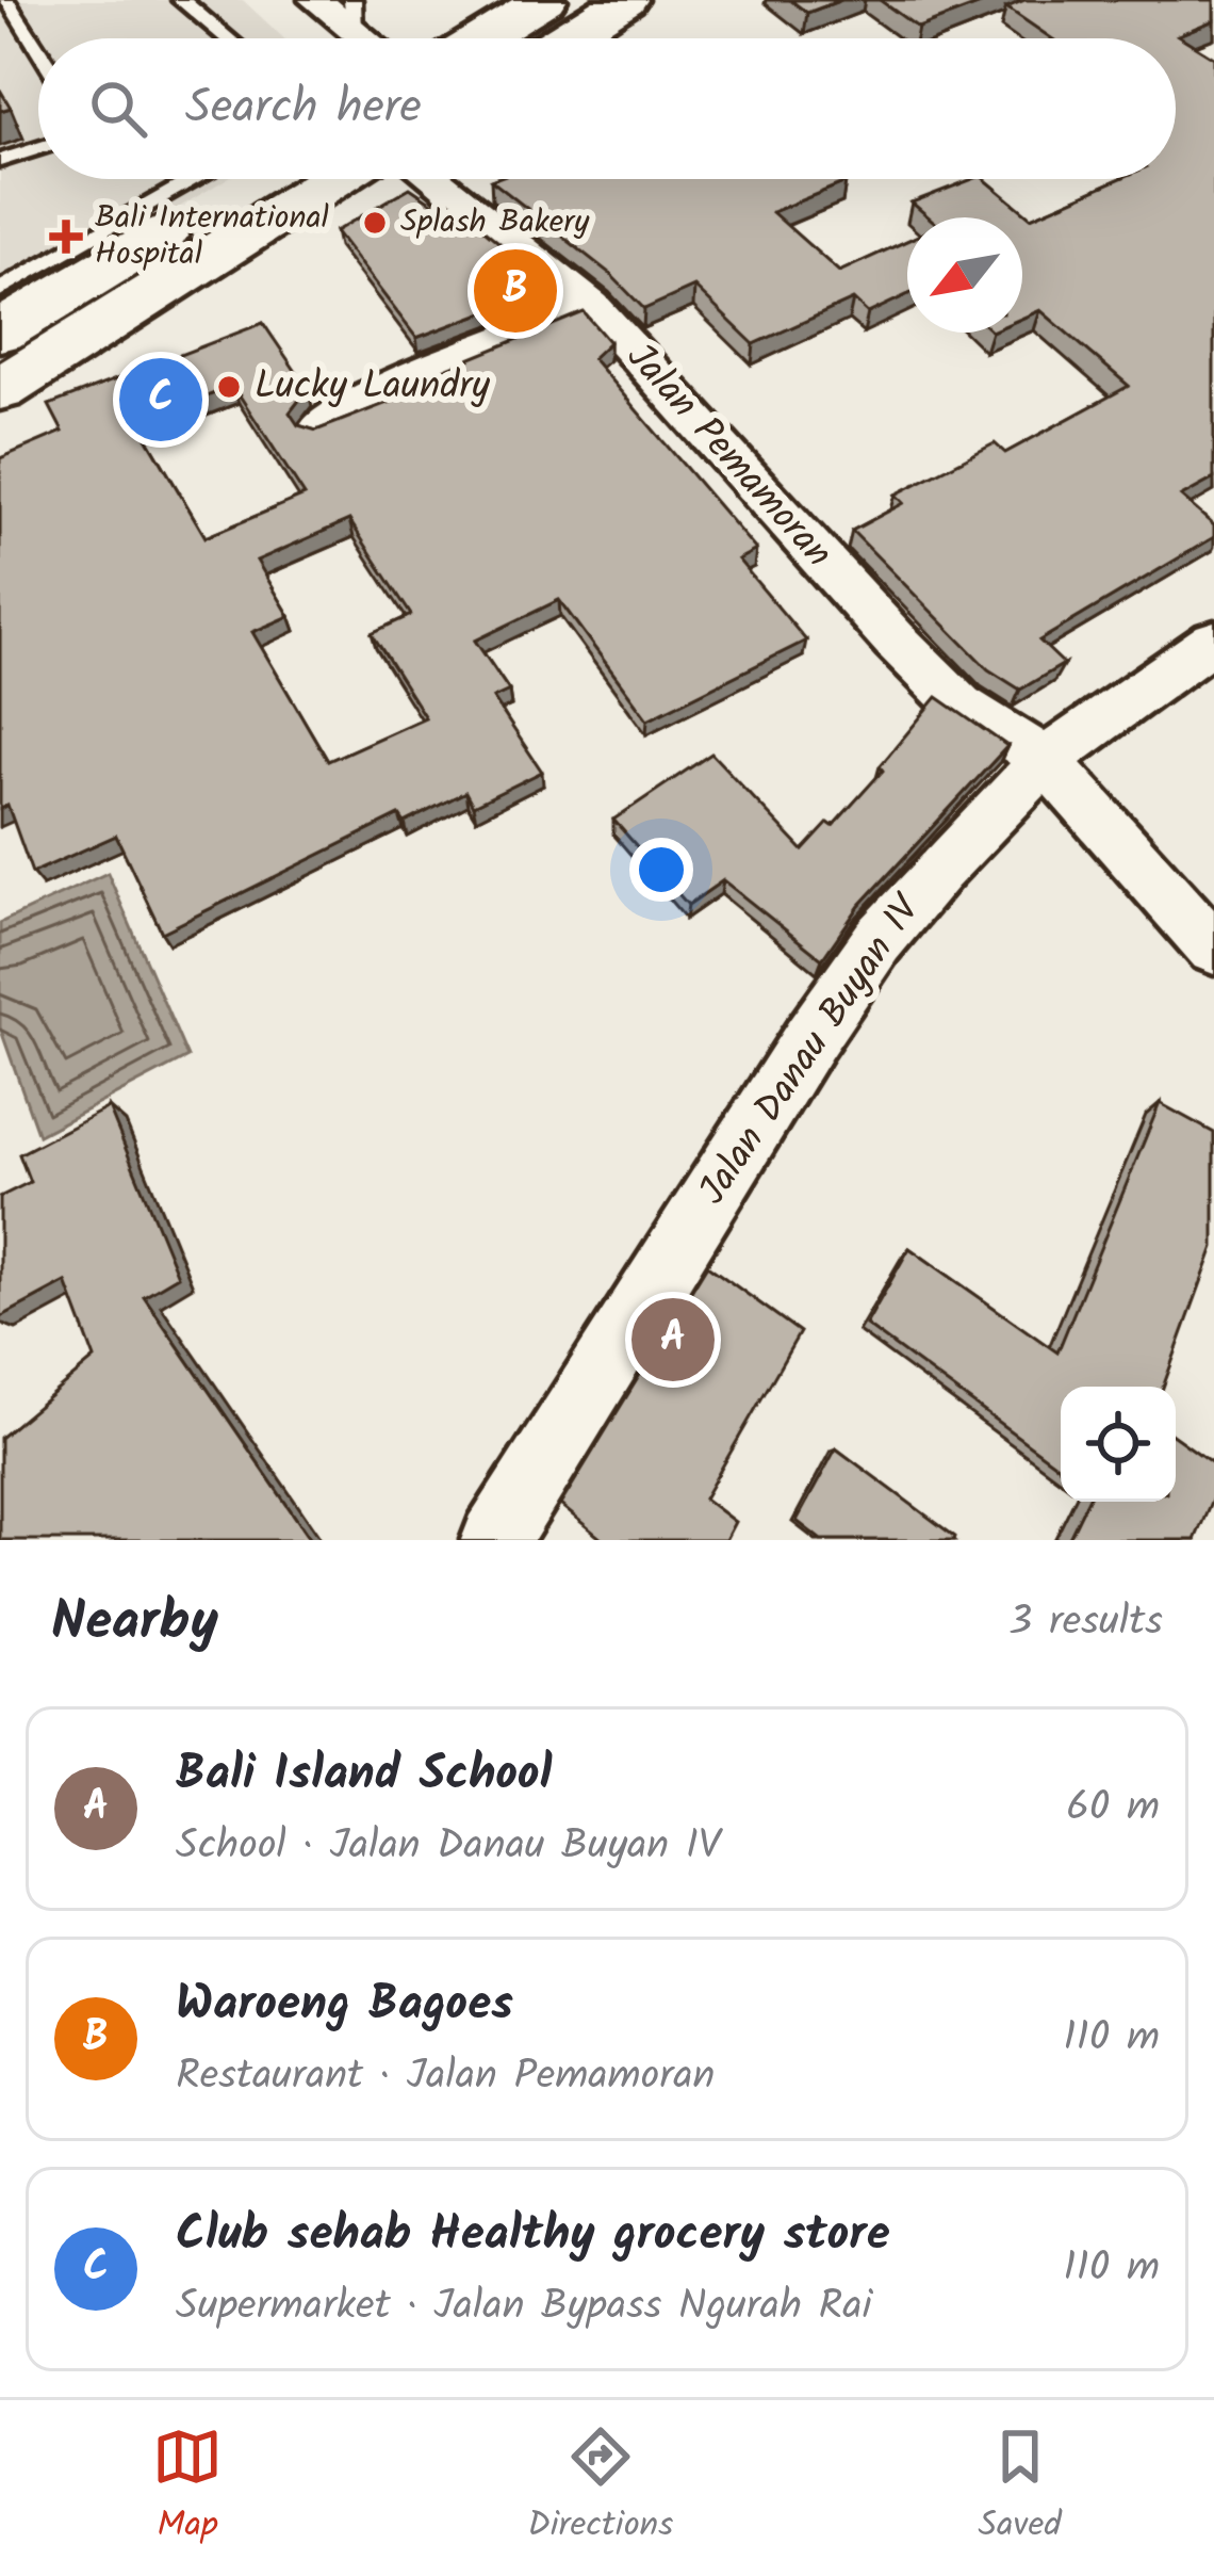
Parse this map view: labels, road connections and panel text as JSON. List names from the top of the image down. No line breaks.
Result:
{"streets":{"street":["Jalan Pemamoran","Jalan Danau Buyan IV"]},"crossings":[["Jalan Pemamoran","Jalan Danau Buyan IV"]],"places":{"other":["Splash Bakery","Lucky Laundry"],"health":["Bali International Hospital"]},"north":"bottom left","page":{"search":"Search here","pins":["B","C","A"],"heading":["Nearby","3 results"],"list":[{"mark":"A","name":"Bali Island School","note":"School · Jalan Danau Buyan IV","value":"60 m"},{"mark":"B","name":"Waroeng Bagoes","note":"Restaurant · Jalan Pemamoran","value":"110 m"},{"mark":"C","name":"Club sehab Healthy grocery store","note":"Supermarket · Jalan Bypass Ngurah Rai","value":"110 m"}],"nav":["Map","Directions","Saved"]}}
